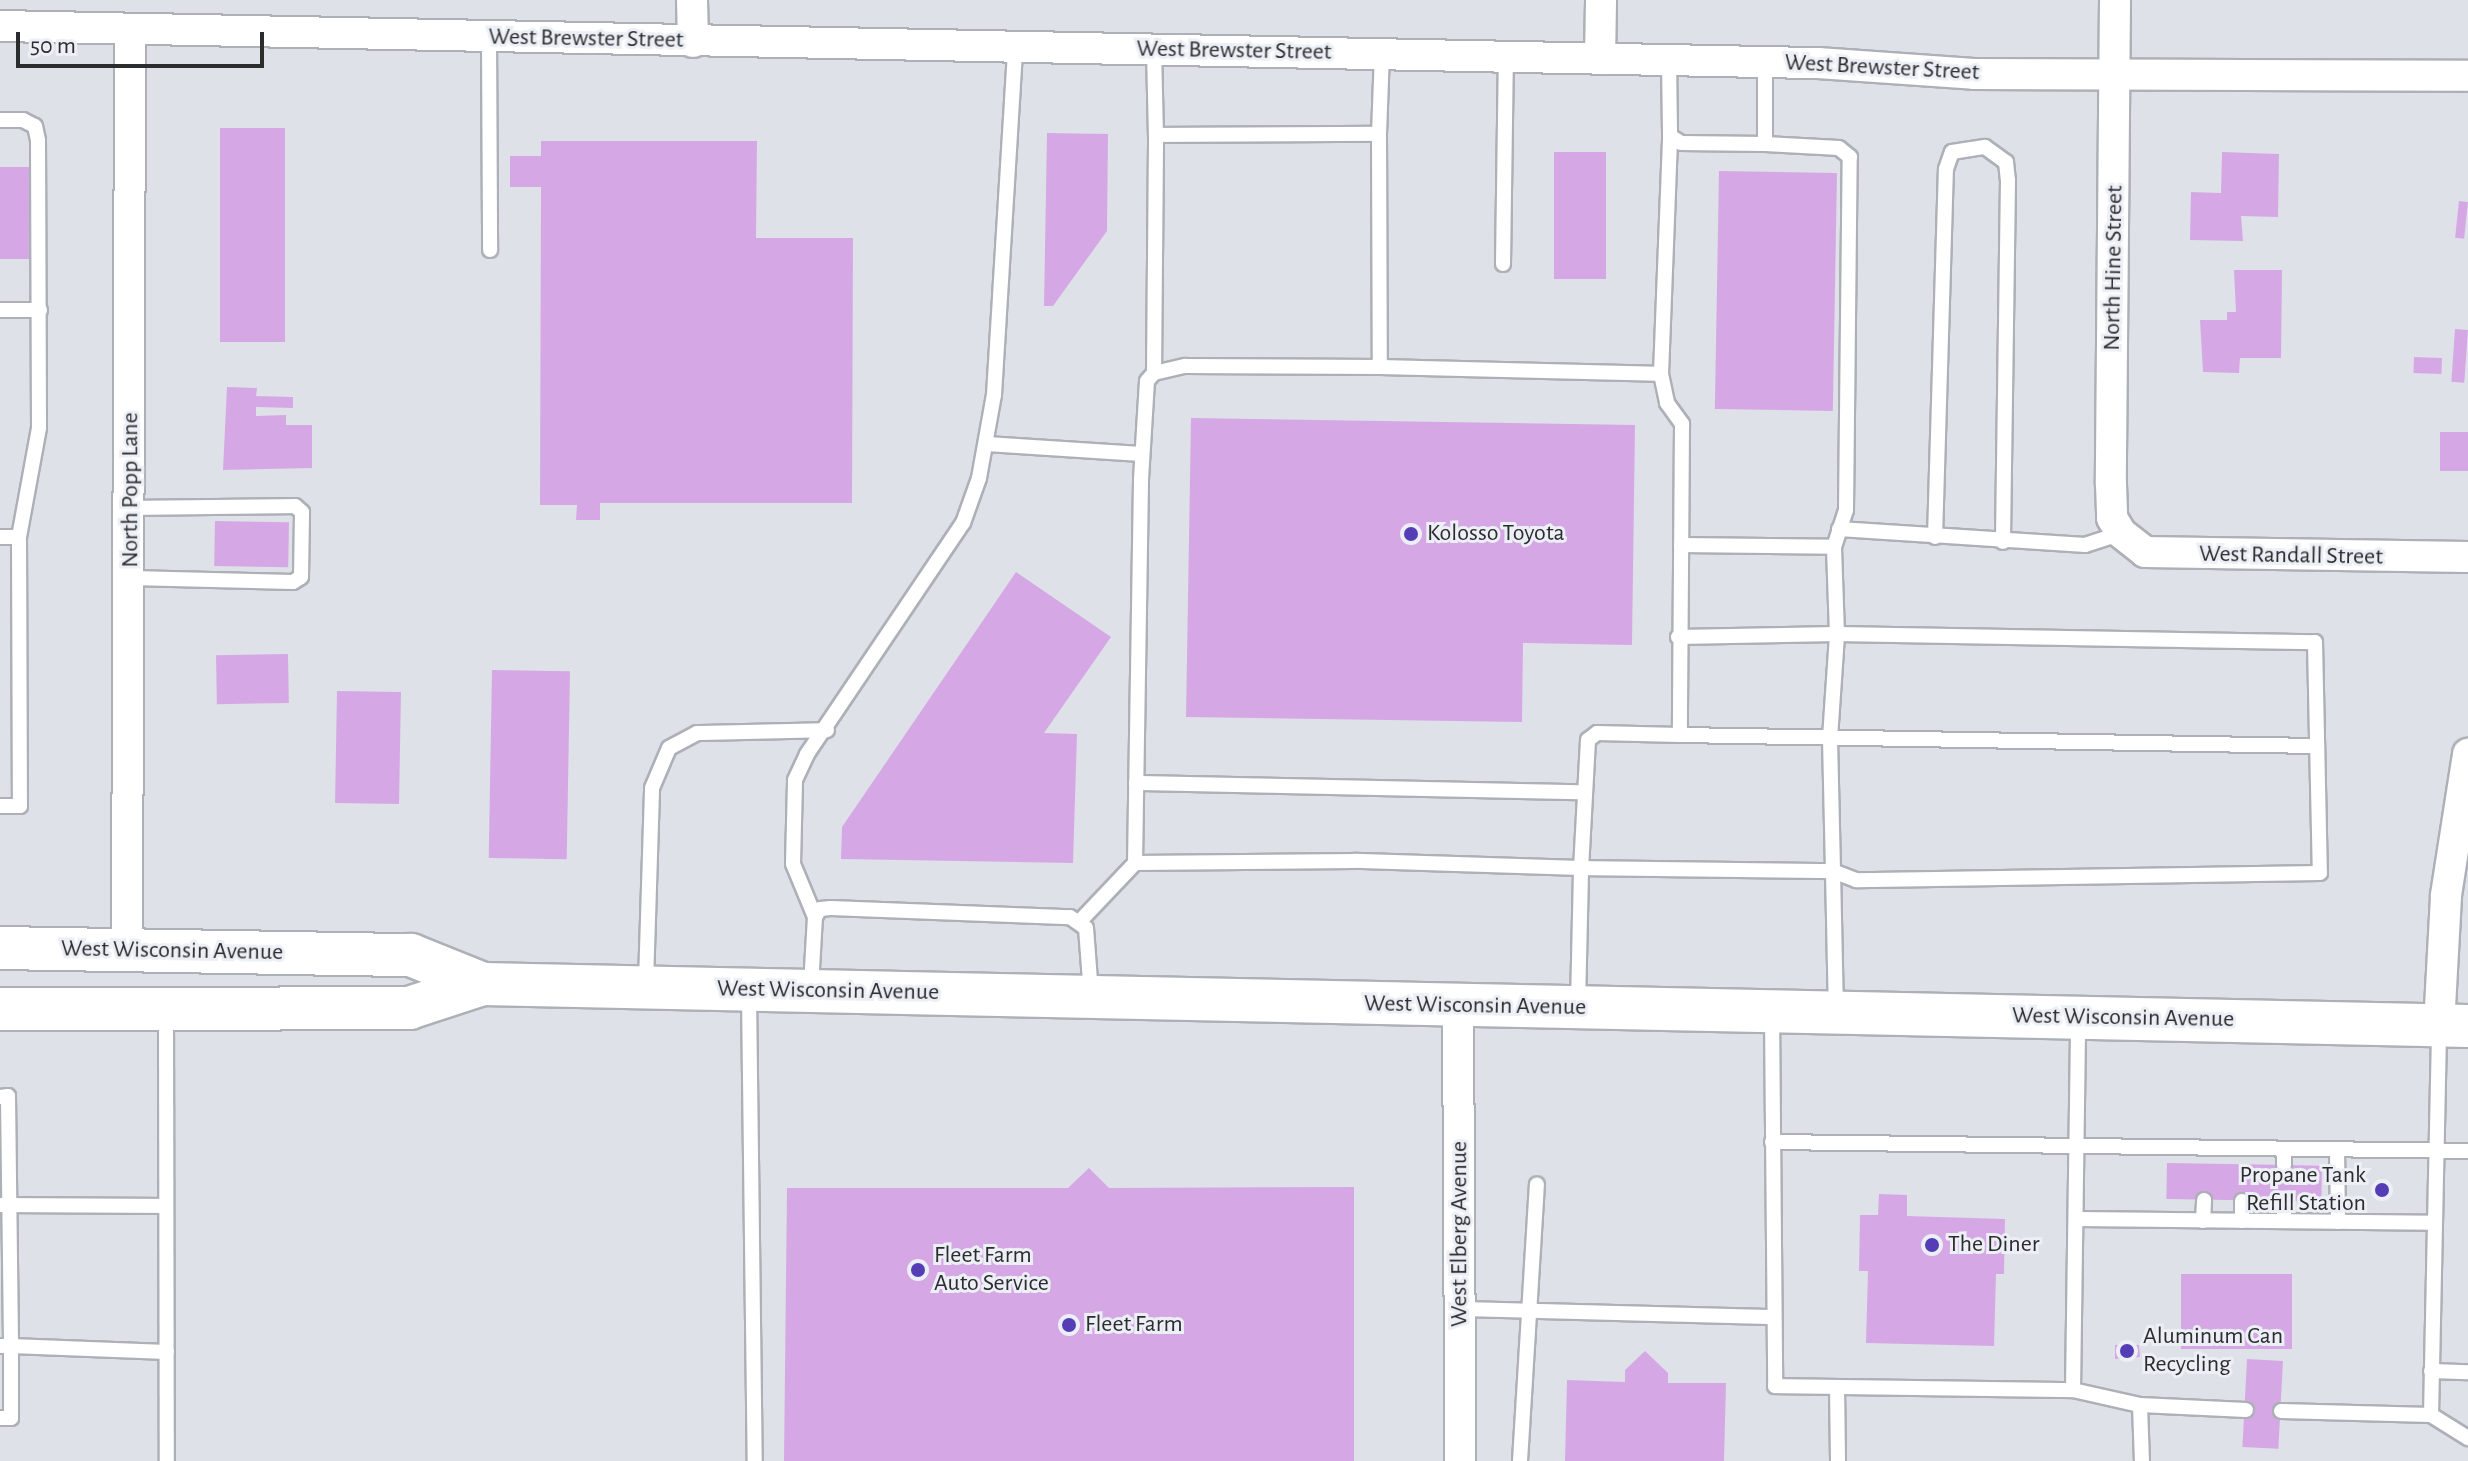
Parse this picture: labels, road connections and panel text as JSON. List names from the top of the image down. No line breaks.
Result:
{"streets":{"main road":["West Wisconsin Avenue"],"street":["West Brewster Street","North Hine Street","North Popp Lane","West Randall Street","West Elberg Avenue"]},"crossings":[["West Brewster Street","North Hine Street"],["West Brewster Street","North Popp Lane"],["North Hine Street","West Randall Street"],["North Popp Lane","West Wisconsin Avenue"],["West Wisconsin Avenue","West Elberg Avenue"]],"places":["Kolosso Toyota","Propane Tank Refill Station","The Diner","Fleet Farm Auto Service","Fleet Farm","Aluminum Can Recycling"],"scale_bar":"50 m"}
